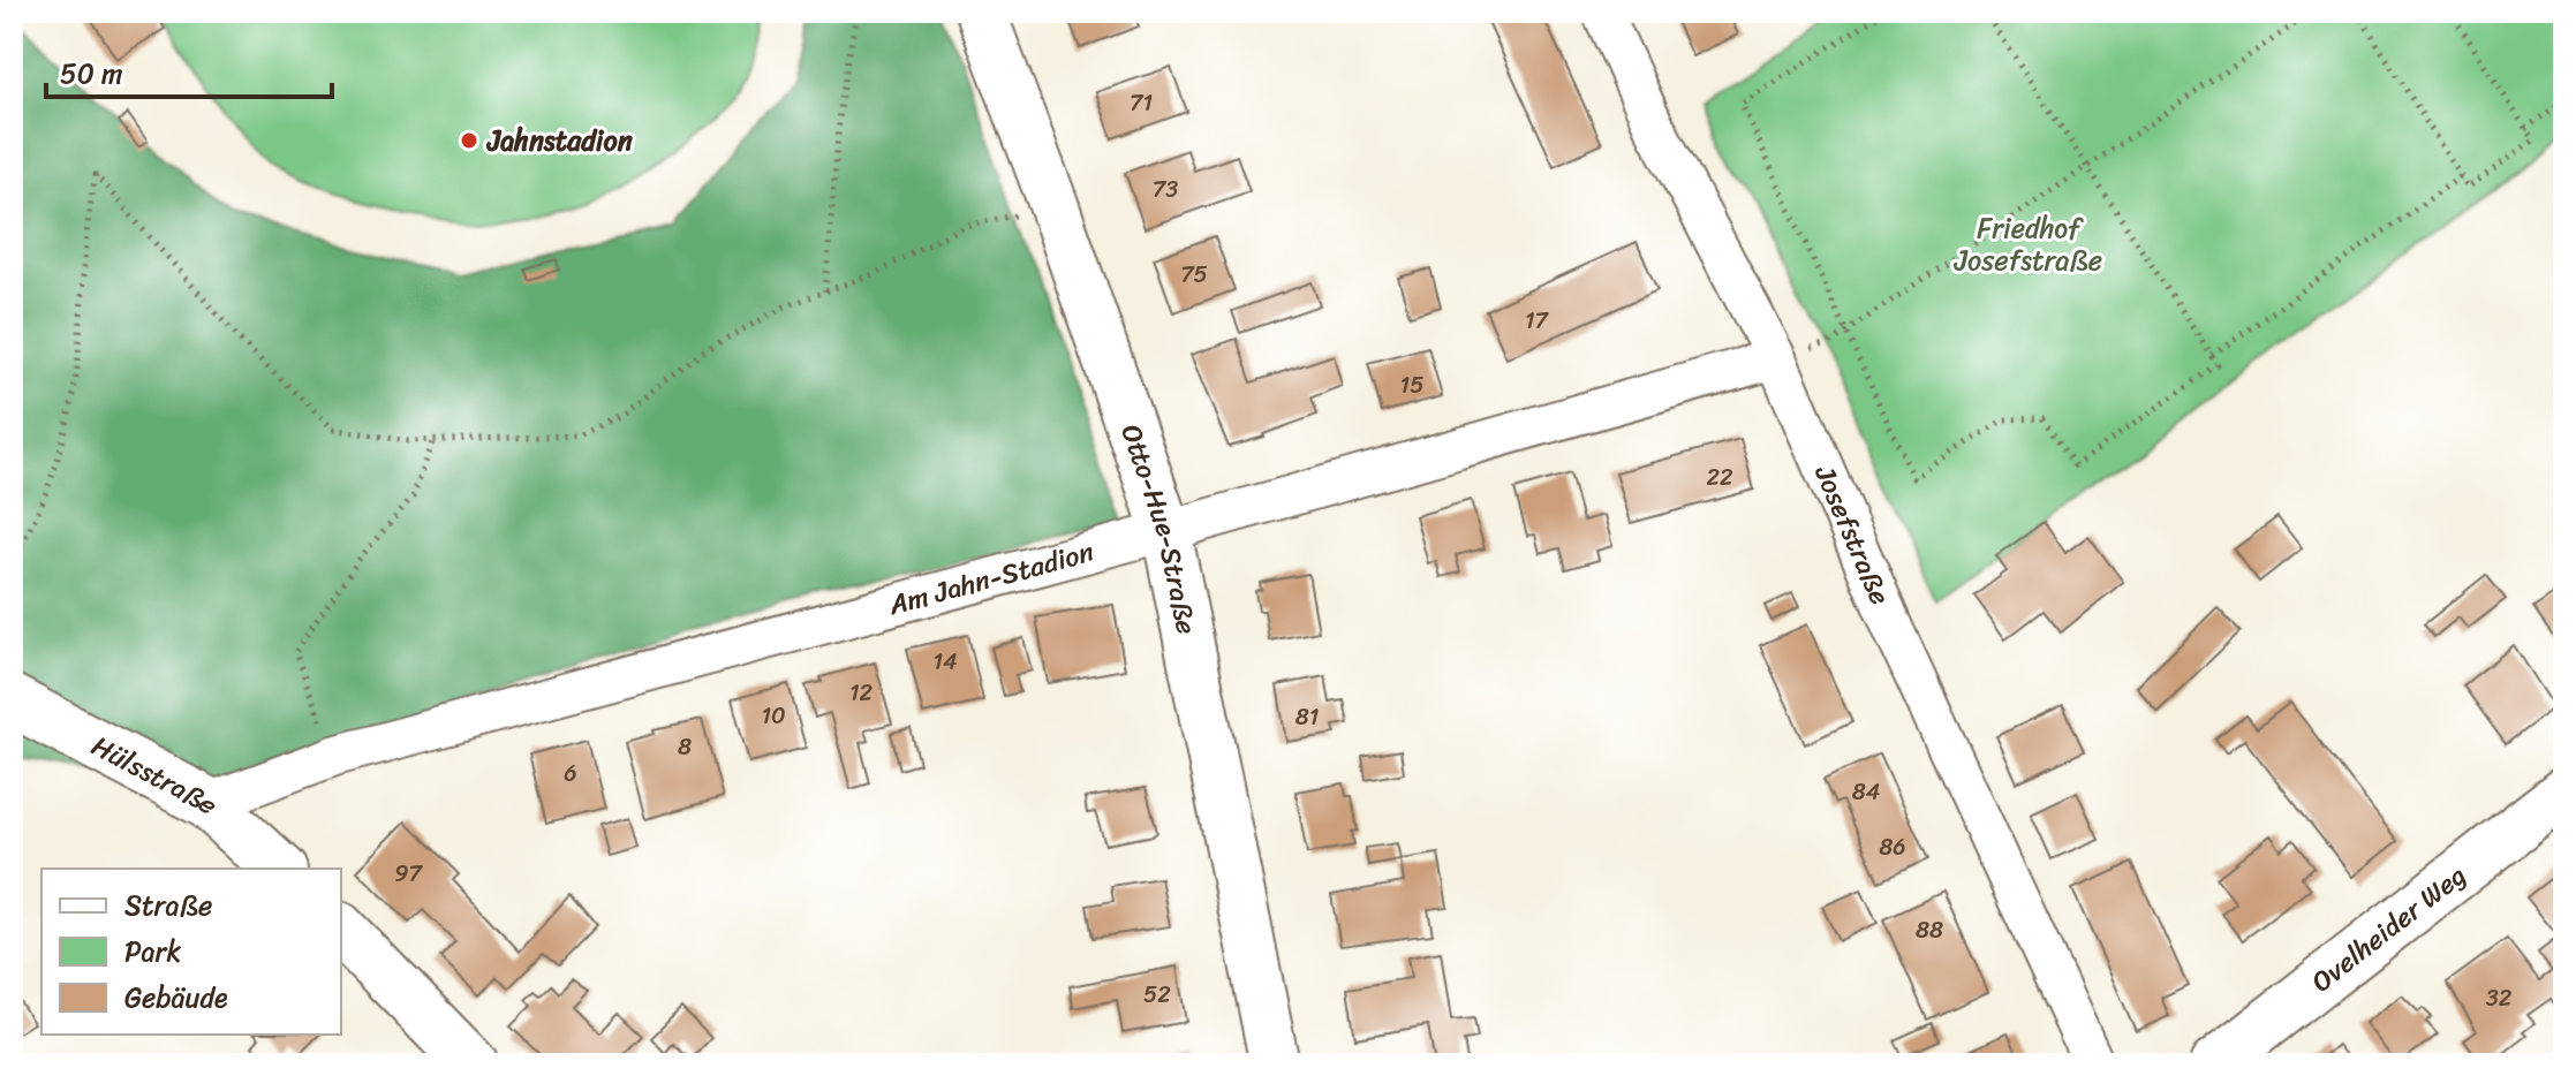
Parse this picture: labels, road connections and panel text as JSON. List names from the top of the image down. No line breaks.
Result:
{"streets":{"main road":["Hülsstraße"],"street":["Otto-Hue-Straße","Josefstraße","Am Jahn-Stadion","Ovelheider Weg"]},"crossings":[["Otto-Hue-Straße","Am Jahn-Stadion"],["Josefstraße","Am Jahn-Stadion"],["Am Jahn-Stadion","Hülsstraße"]],"parks":["Friedhof Josefstraße"],"places":["Jahnstadion"],"house_numbers":["71","73","75","17","15","22","14","12","10","81","8","6","84","86","97","88","52","32"],"legend":["Straße","Park","Gebäude"],"scale_bar":"50 m"}
